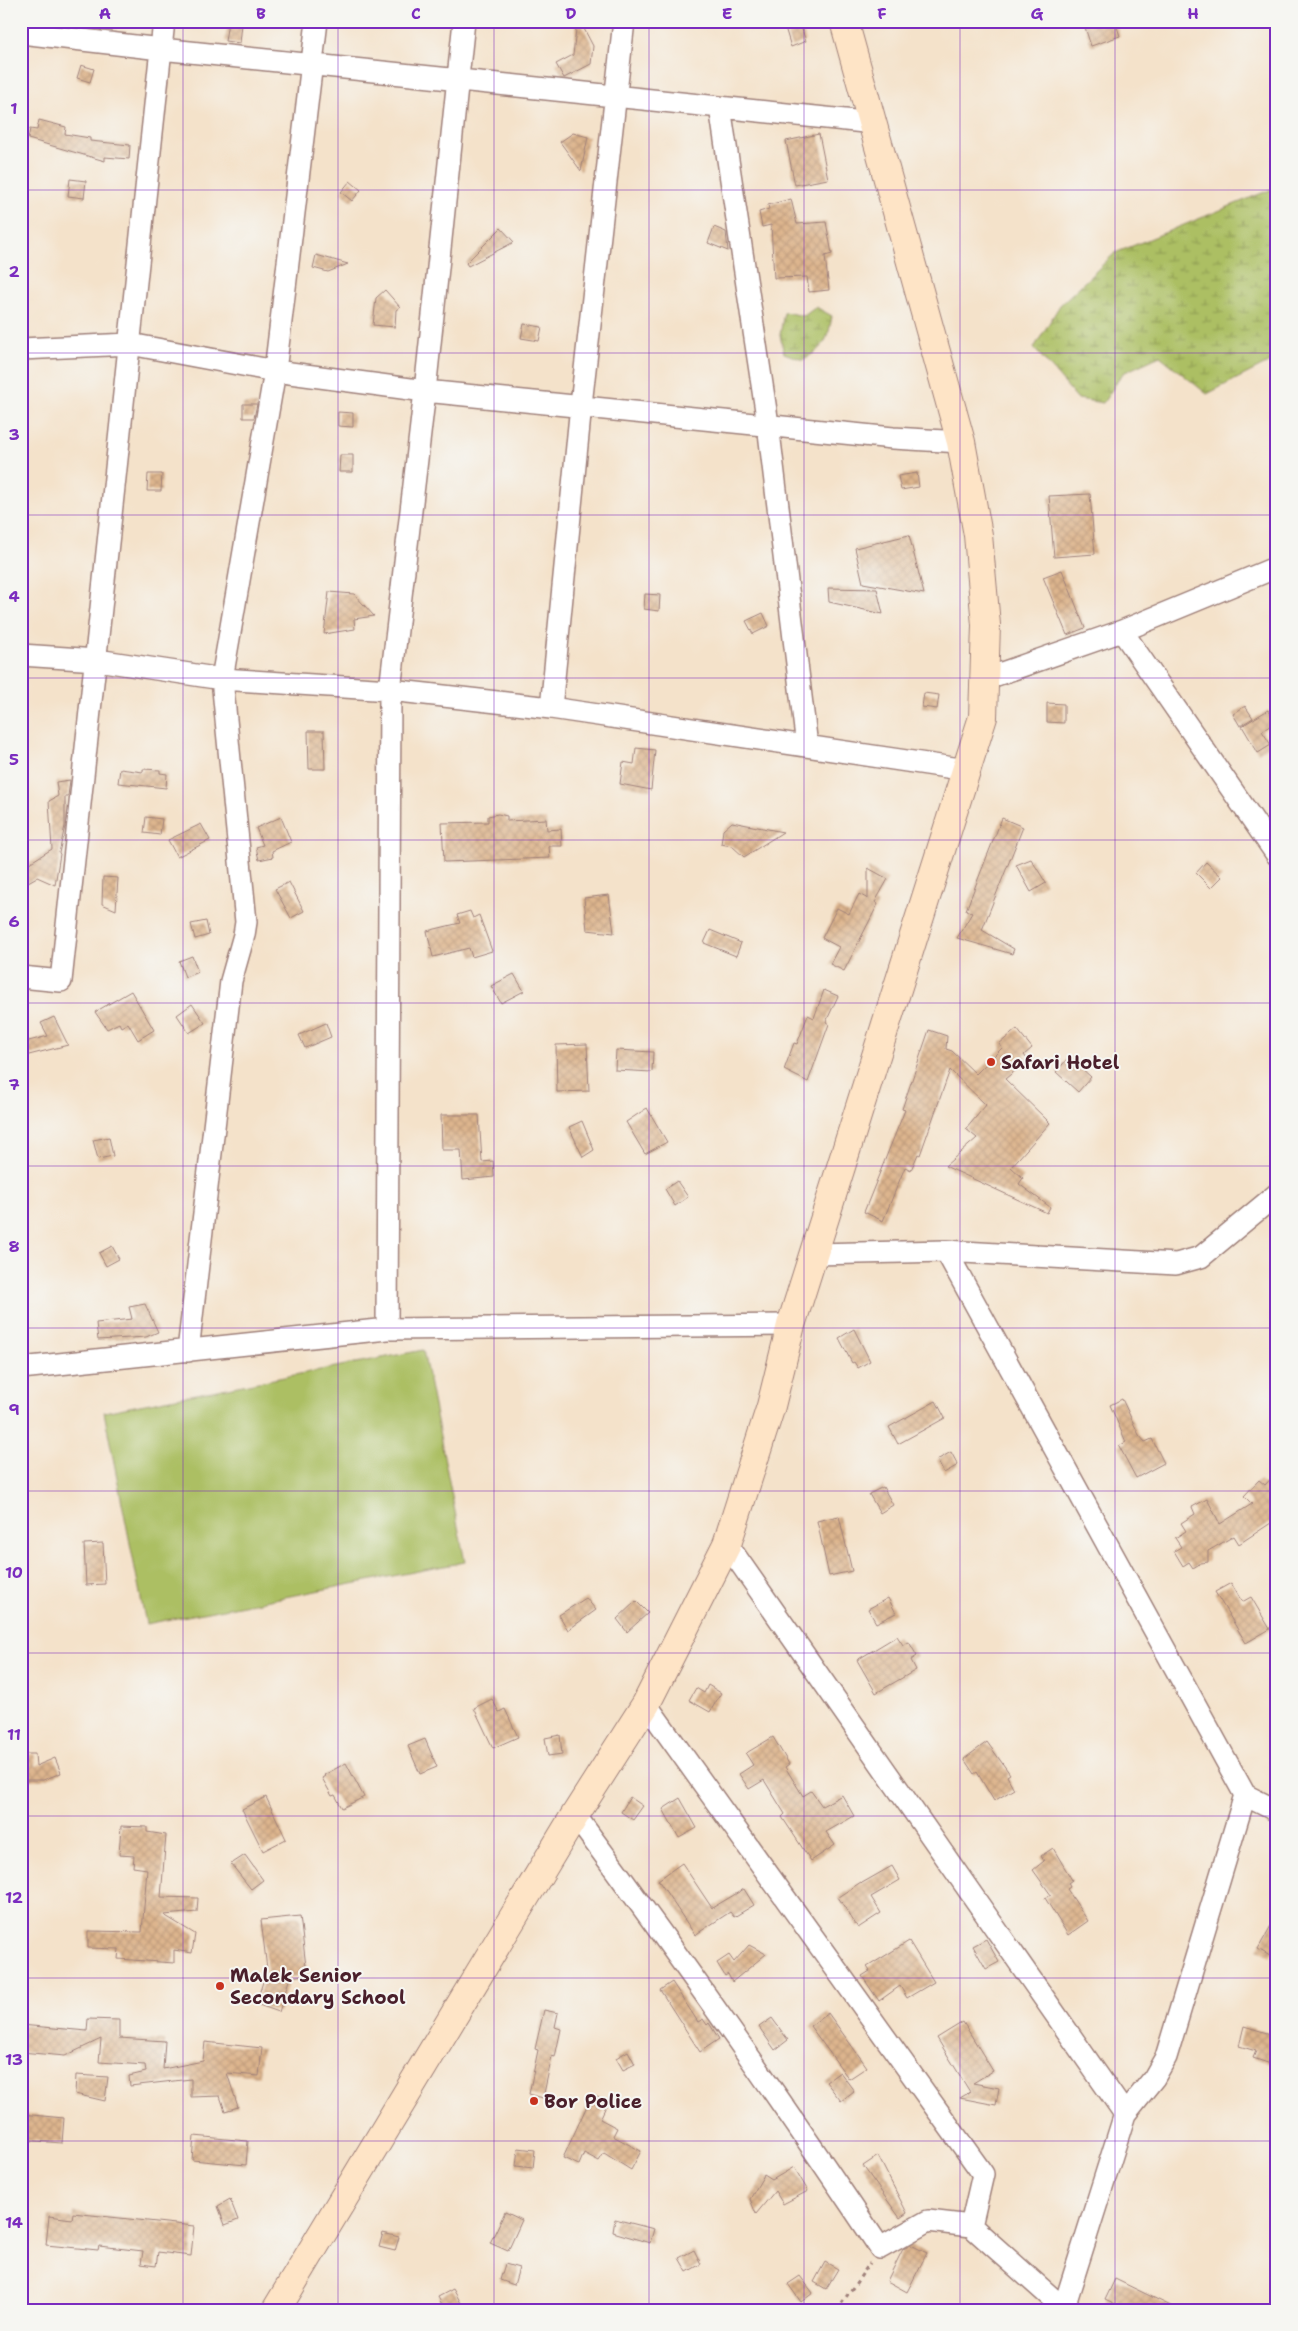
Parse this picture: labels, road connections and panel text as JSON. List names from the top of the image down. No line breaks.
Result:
{"places":["Safari Hotel","Malek Senior Secondary School","Bor Police"],"grid":{"columns":["A","B","C","D","E","F","G","H"],"rows":["1","2","3","4","5","6","7","8","9","10","11","12","13","14"]}}
